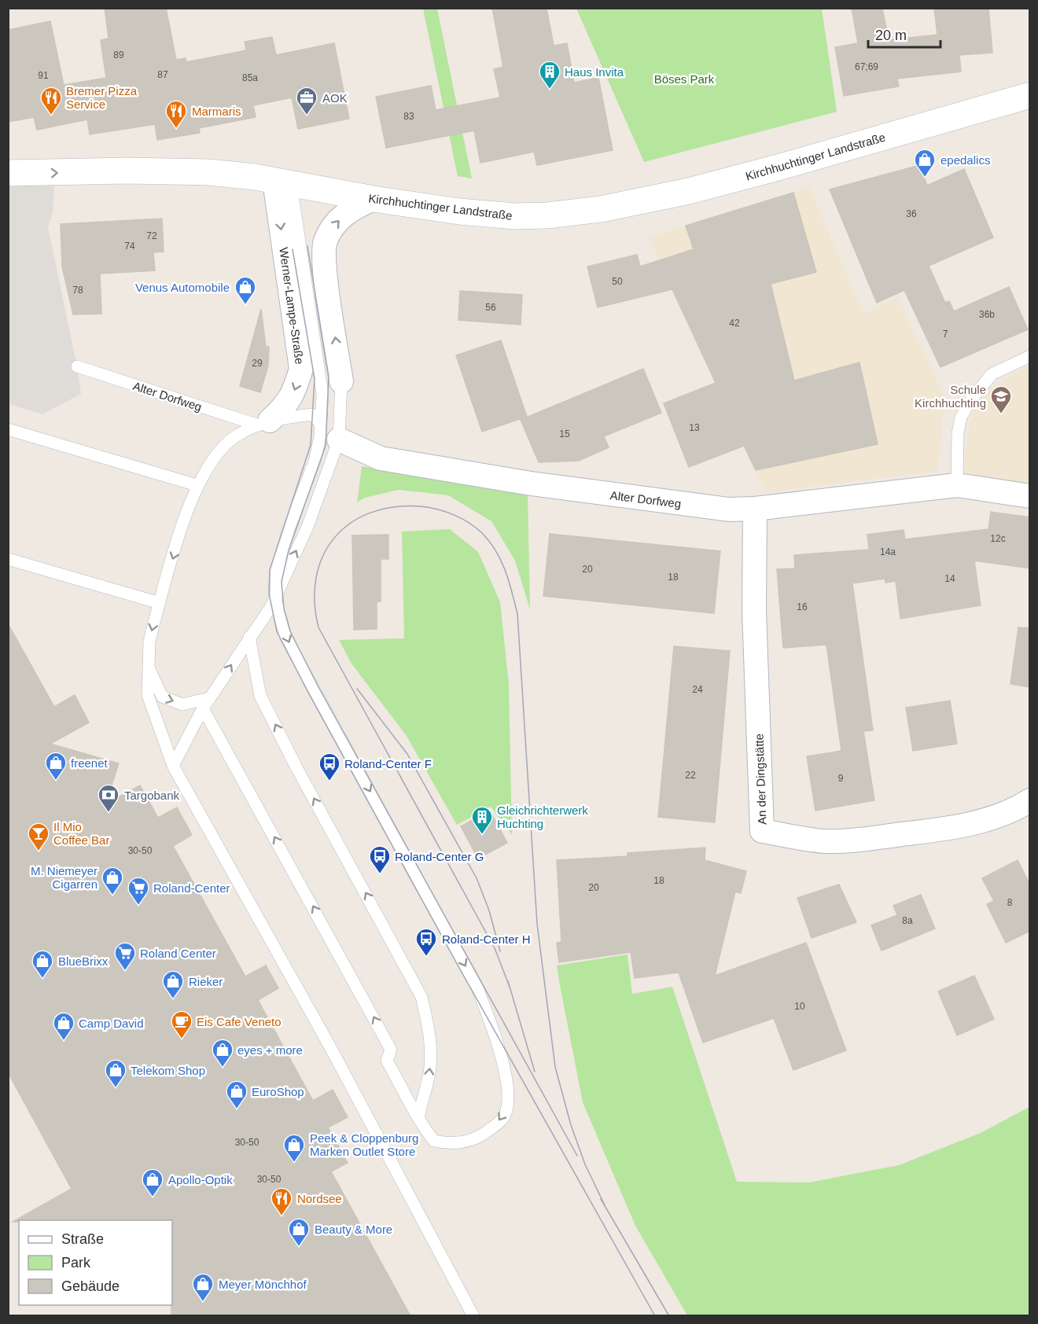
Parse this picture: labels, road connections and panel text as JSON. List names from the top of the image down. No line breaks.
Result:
{"streets":{"main road":["Kirchhuchtinger Landstraße"],"street":["Werner-Lampe-Straße","Alter Dorfweg","An der Dingstätte"]},"crossings":[["Kirchhuchtinger Landstraße","Werner-Lampe-Straße"],["Werner-Lampe-Straße","Alter Dorfweg"],["Alter Dorfweg","An der Dingstätte"]],"one_way":["Werner-Lampe-Straße"],"parks":["Böses Park"],"places":{"building":["Haus Invita","Gleichrichterwerk Huchting"],"restaurant":["Bremer Pizza Service","Marmaris","Nordsee"],"office":["AOK"],"shop":["epedalics","Venus Automobile","freenet","M. Niemeyer Cigarren","BlueBrixx","Rieker","Camp David","eyes + more","Telekom Shop","EuroShop","Peek & Cloppenburg Marken Outlet Store","Apollo-Optik","Beauty & More","Meyer Mönchhof"],"school or university":["Schule Kirchhuchting"],"bus stop":["Roland-Center F","Roland-Center G","Roland-Center H"],"bank":["Targobank"],"bar":["Il Mio Coffee Bar"],"supermarket":["Roland-Center","Roland Center"],"cafe":["Eis Cafe Veneto"]},"house_numbers":["89","67;69","87","91","85a","83","36","72","74","50","78","56","36b","42","7","29","13","15","12c","14a","20","18","14","16","24","22","9","30-50","18","20","8","8a","10","30-50","30-50"],"legend":["Straße","Park","Gebäude"],"scale_bar":"20 m"}
